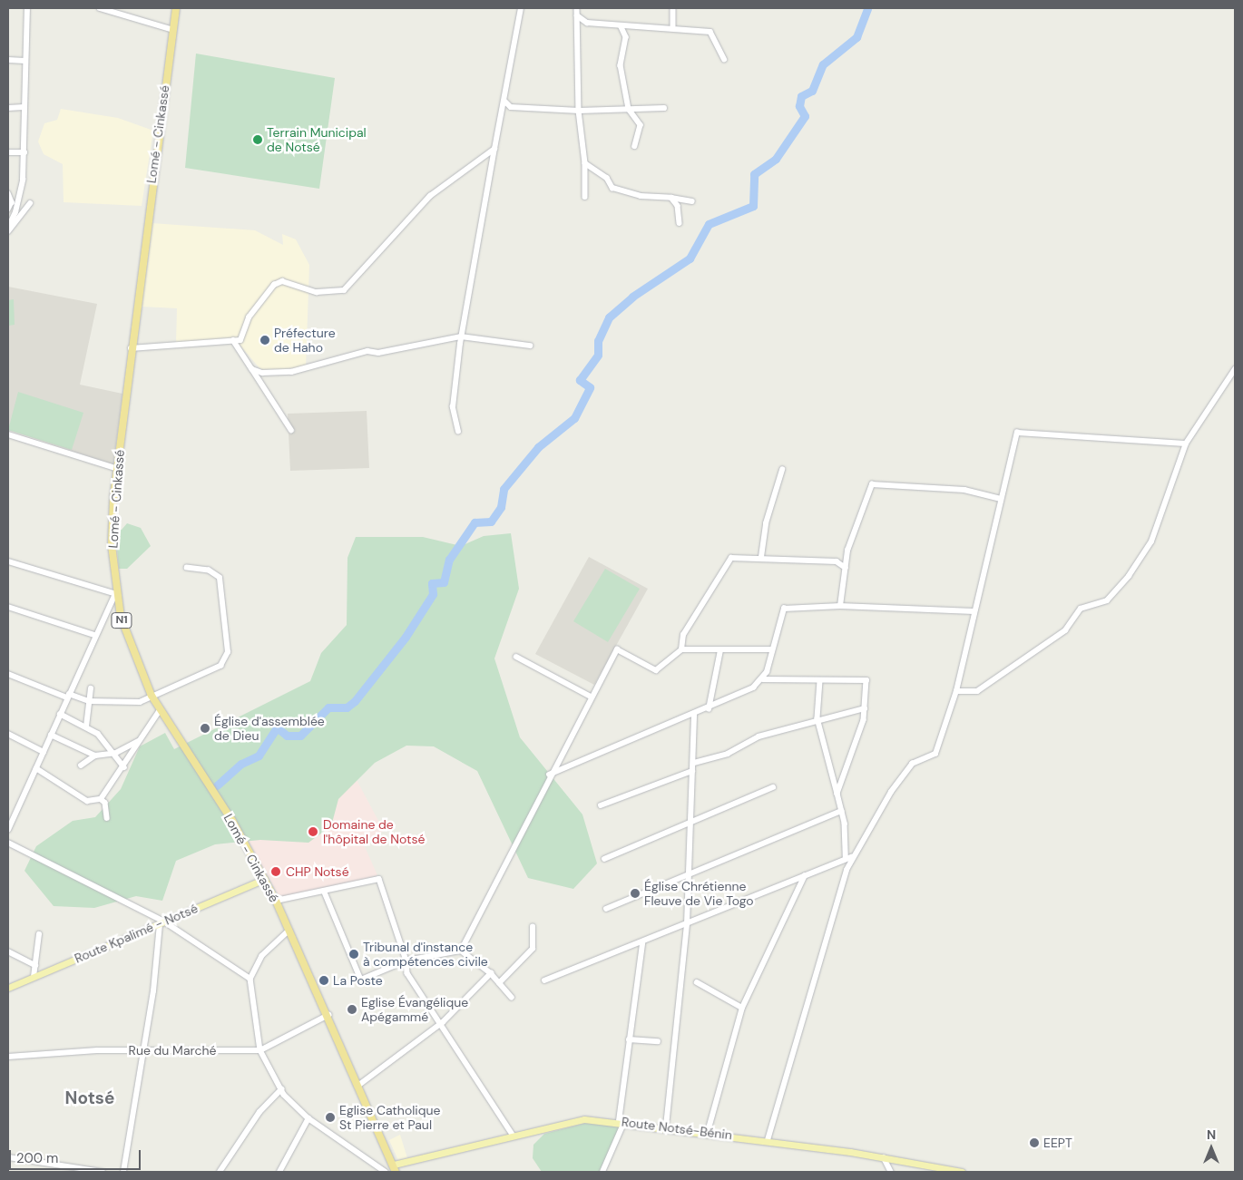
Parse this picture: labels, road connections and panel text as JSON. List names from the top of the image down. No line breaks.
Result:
{"streets":{"highway":["Lomé - Cinkassé","N1"],"main road":["Route Kpalimé - Notsé","Route Notsé-Bénin"],"street":["Rue du Marché"]},"crossings":[["Lomé - Cinkassé","Route Kpalimé - Notsé"],["Lomé - Cinkassé","Rue du Marché"],["Lomé - Cinkassé","Route Notsé-Bénin"]],"districts":["Notsé"],"places":["Terrain Municipal de Notsé","Préfecture de Haho","Église d'assemblée de Dieu","Domaine de l'hôpital de Notsé","CHP Notsé","Église Chrétienne Fleuve de Vie Togo","Tribunal d'instance à compétences civile","La Poste","Eglise Évangélique Apégammé","Eglise Catholique St Pierre et Paul","EEPT"],"scale_bar":"200 m","north":"top"}
